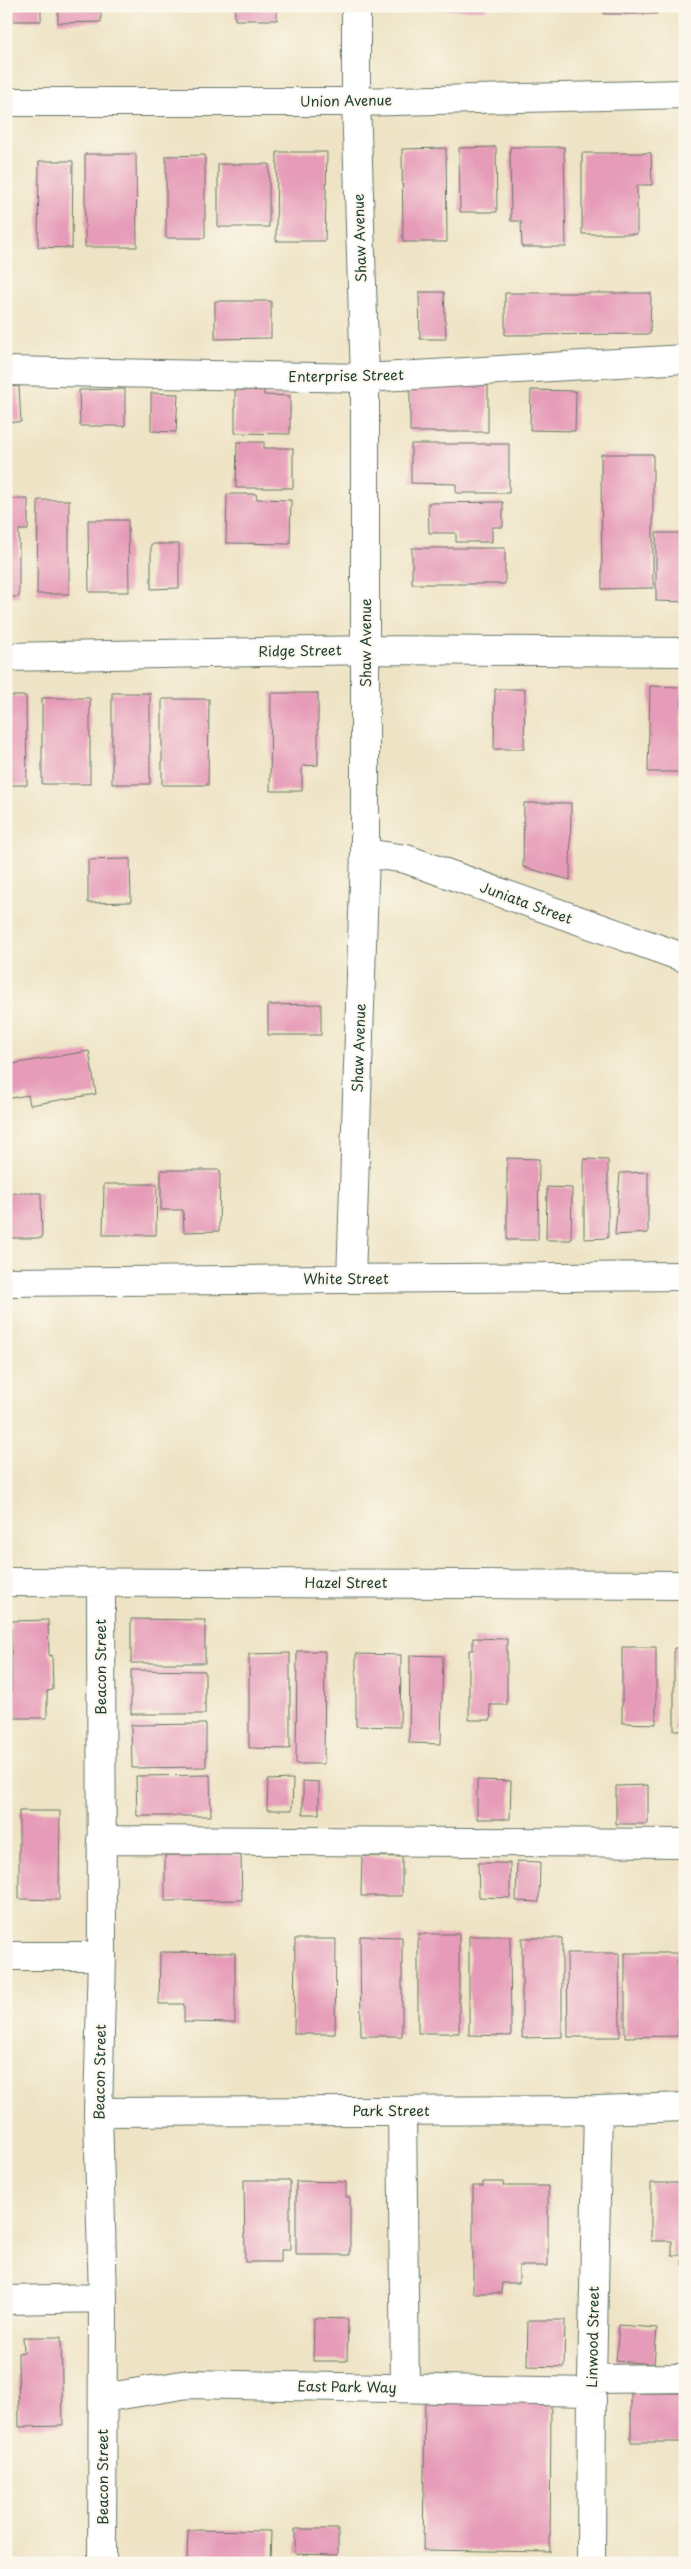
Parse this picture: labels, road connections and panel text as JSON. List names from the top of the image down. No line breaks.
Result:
{"streets":{"street":["Union Avenue","Shaw Avenue","Enterprise Street","Ridge Street","Juniata Street","White Street","Hazel Street","Beacon Street","Park Street","Linwood Street","East Park Way"]},"crossings":[["Union Avenue","Shaw Avenue"],["Shaw Avenue","Enterprise Street"],["Shaw Avenue","Ridge Street"],["Shaw Avenue","Juniata Street"],["Shaw Avenue","White Street"],["Hazel Street","Beacon Street"],["Beacon Street","Park Street"],["Beacon Street","East Park Way"],["Park Street","Linwood Street"],["Linwood Street","East Park Way"]]}
